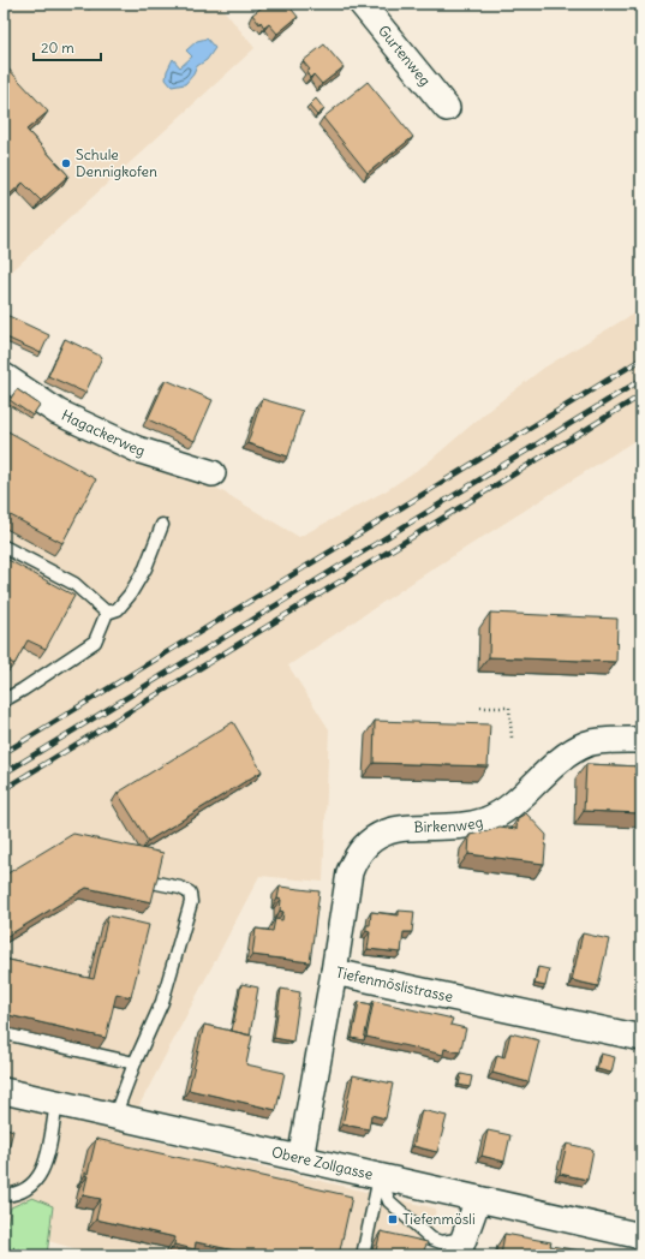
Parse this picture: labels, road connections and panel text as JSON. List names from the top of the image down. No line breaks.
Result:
{"streets":{"street":["Gurtenweg","Hagackerweg","Birkenweg","Tiefenmöslistrasse","Obere Zollgasse"]},"crossings":[["Birkenweg","Tiefenmöslistrasse"],["Tiefenmöslistrasse","Obere Zollgasse"]],"places":{"other":["Schule Dennigkofen"],"transit":["Tiefenmösli"]},"scale_bar":"20 m"}
